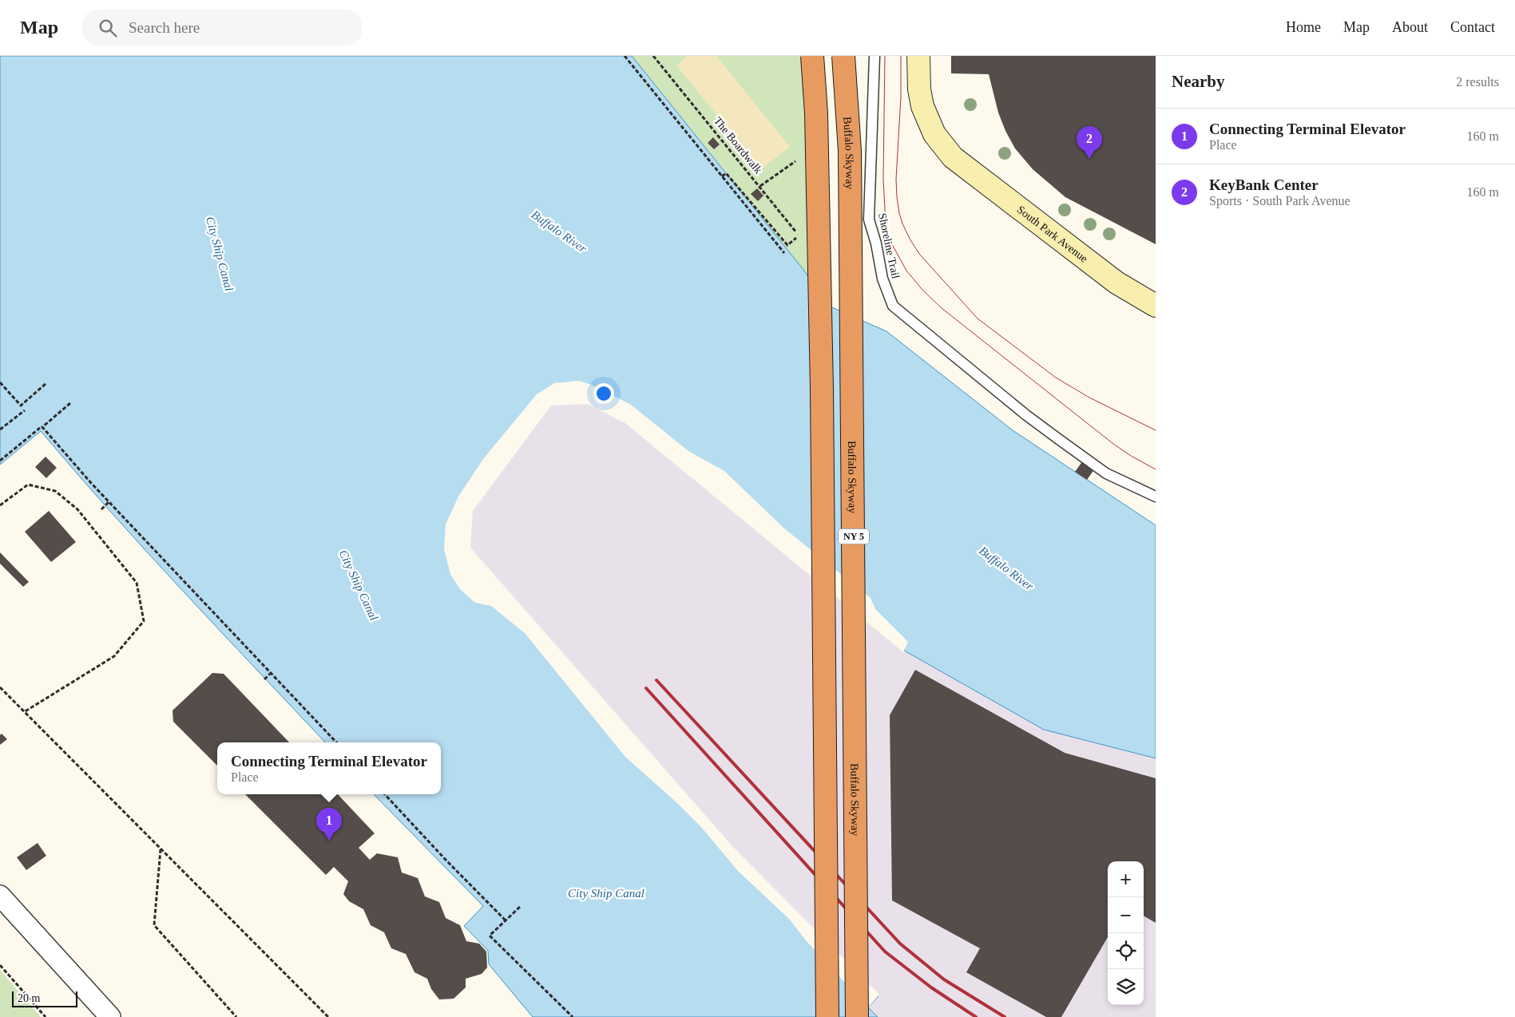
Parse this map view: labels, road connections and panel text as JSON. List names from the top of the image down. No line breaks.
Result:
{"streets":{"highway":["Buffalo Skyway","NY 5"],"street":["South Park Avenue"],"lane":["Shoreline Trail"],"path":["The Boardwalk"]},"water":["Buffalo River","City Ship Canal"],"scale_bar":"20 m","page":{"header":"Map","search":"Search here","nav":["Home","Map","About","Contact"],"heading":["Nearby","2 results"],"list":[{"mark":"1","name":"Connecting Terminal Elevator","note":"Place","value":"160 m"},{"mark":"2","name":"KeyBank Center","note":"Sports · South Park Avenue","value":"160 m"}],"pins":["2","1"],"popup":["Connecting Terminal Elevator","Place"],"map_buttons":["+","−"],"scale":"20 m"}}
